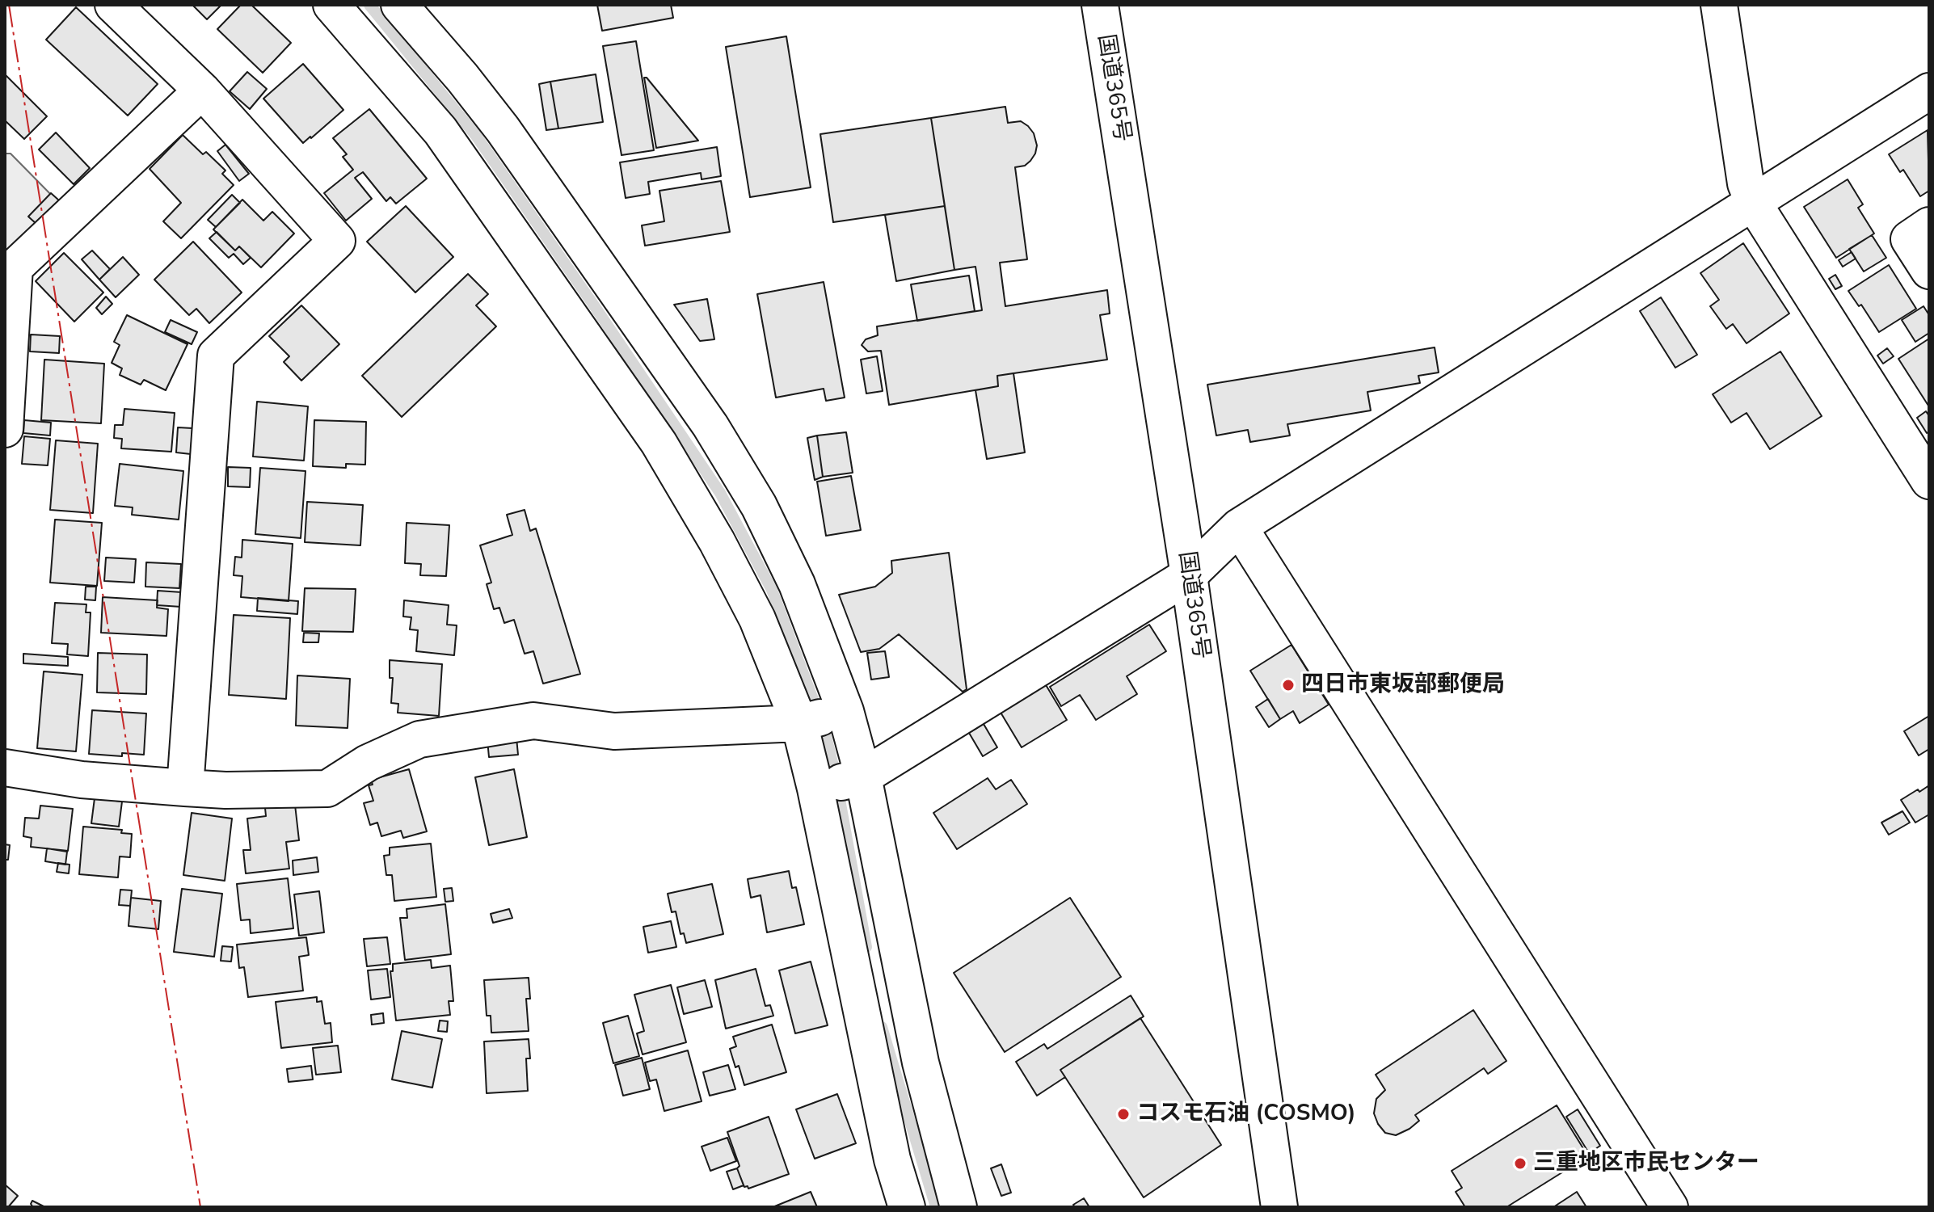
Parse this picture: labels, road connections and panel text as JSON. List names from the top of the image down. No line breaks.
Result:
{"streets":{"main road":["国道365号"]},"places":["四日市東坂部郵便局","コスモ石油 (COSMO)","三重地区市民センター"]}
